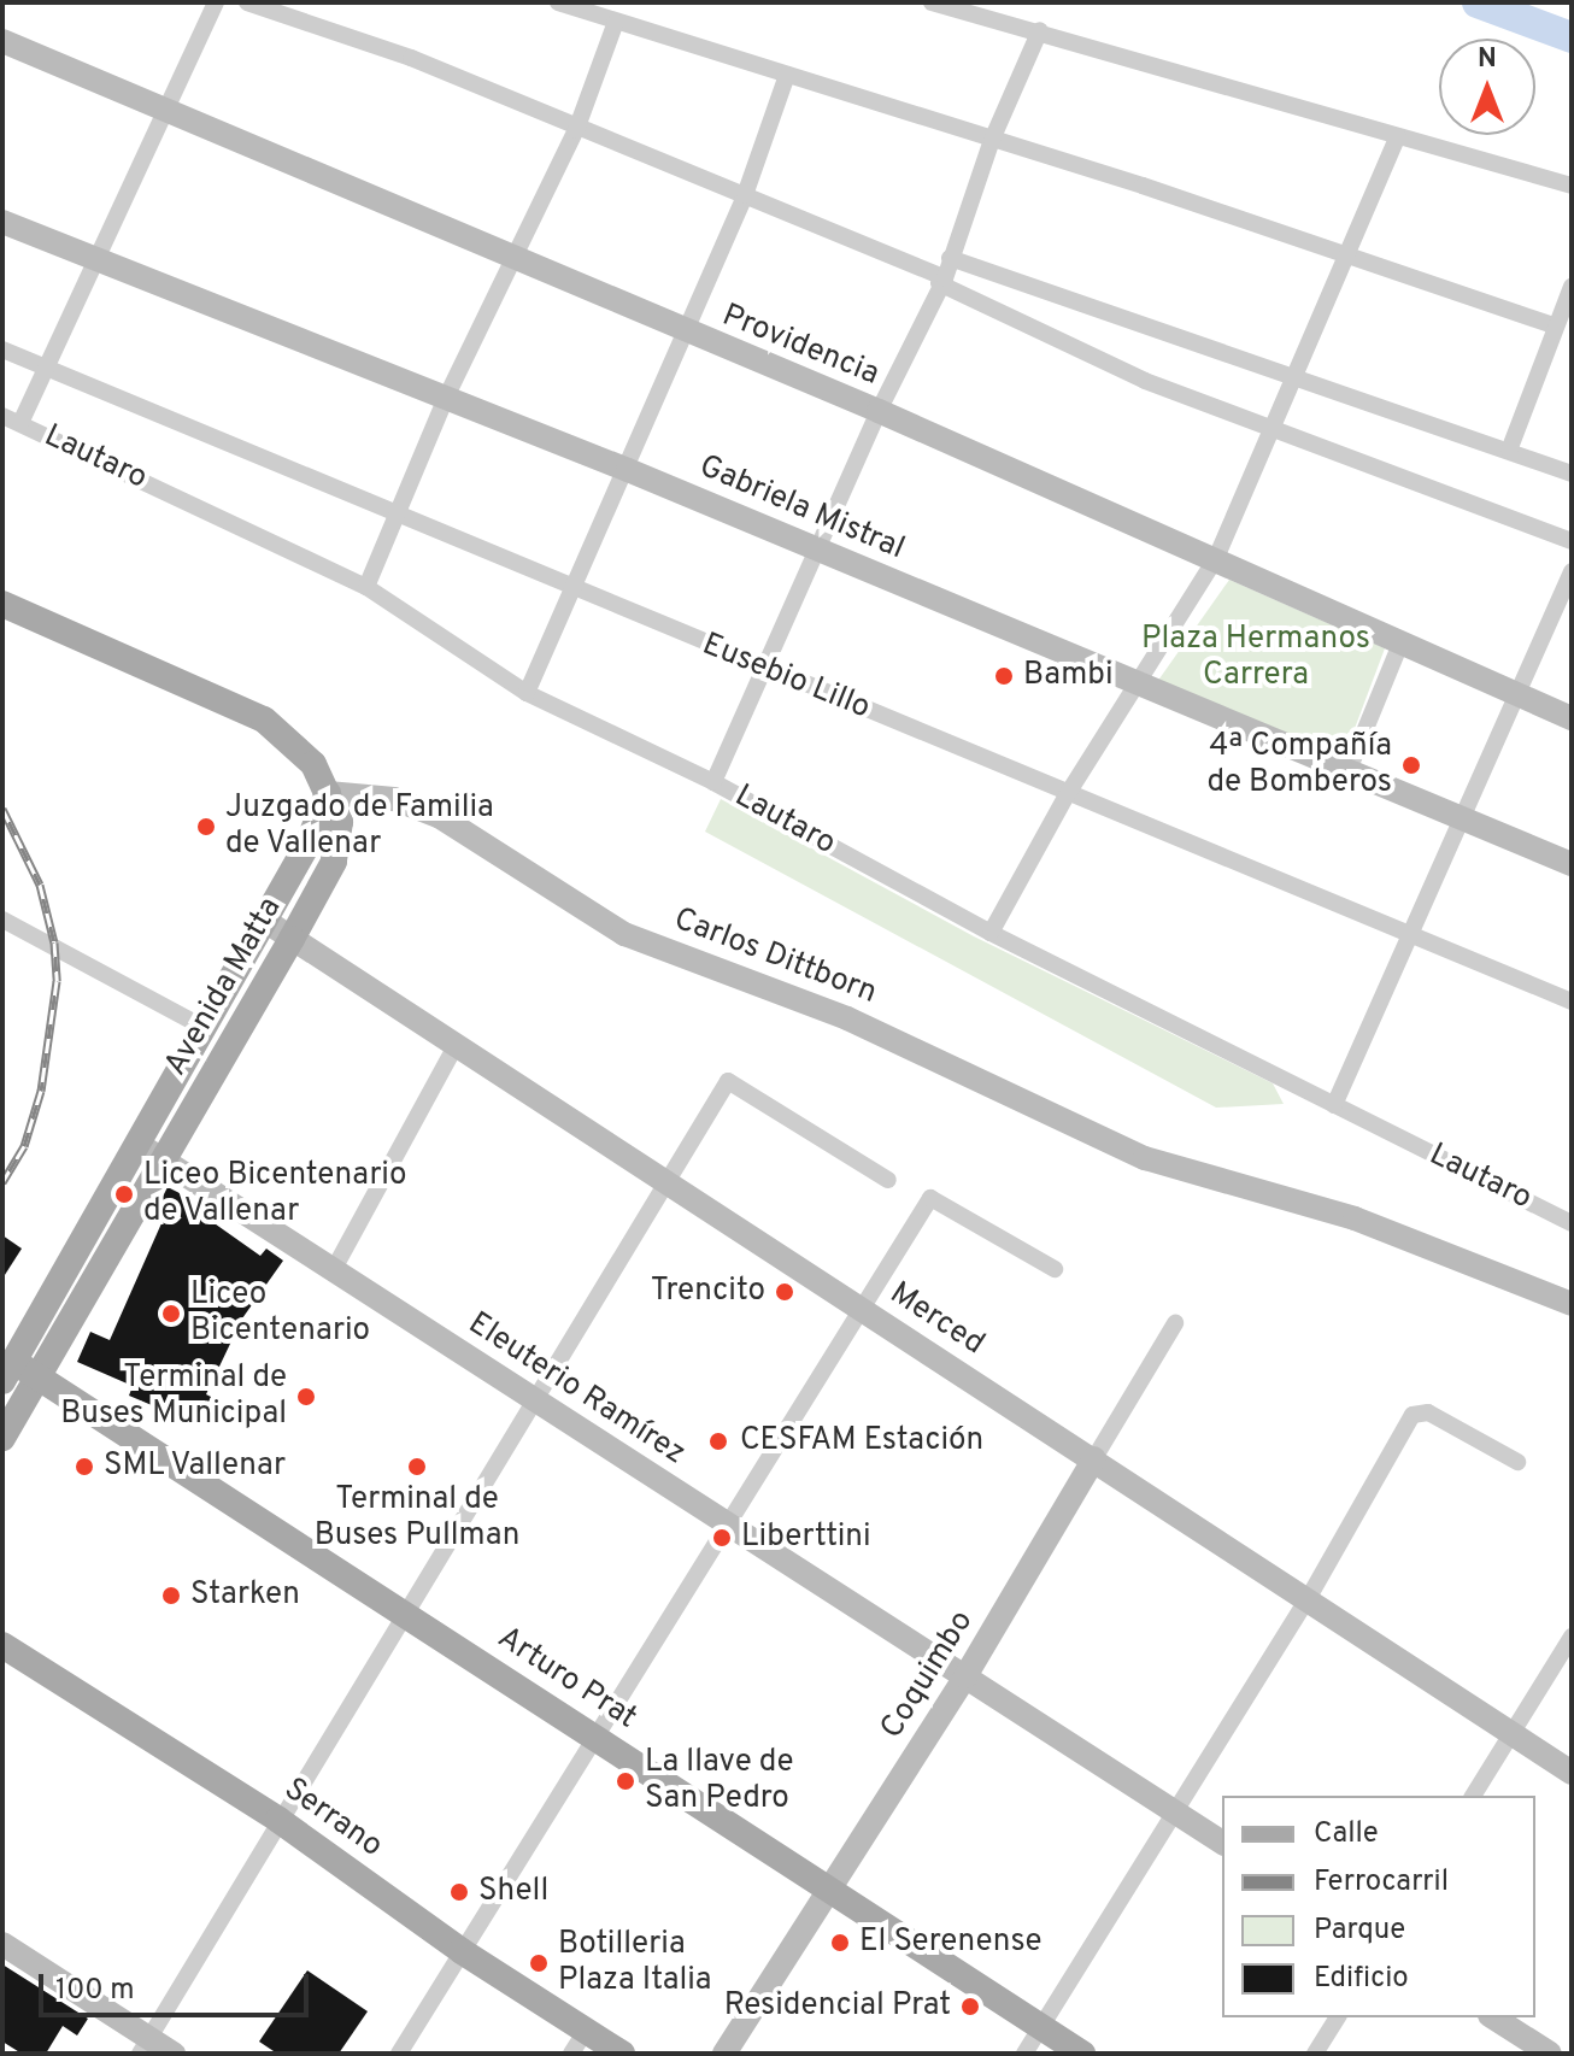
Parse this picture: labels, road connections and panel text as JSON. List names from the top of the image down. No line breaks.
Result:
{"streets":{"main road":["Avenida Matta","Arturo Prat","Serrano"],"street":["Providencia","Lautaro","Gabriela Mistral","Eusebio Lillo","Carlos Dittborn","Merced","Eleuterio Ramírez","Coquimbo"]},"crossings":[["Carlos Dittborn","Avenida Matta"],["Avenida Matta","Merced"],["Avenida Matta","Eleuterio Ramírez"],["Avenida Matta","Arturo Prat"],["Merced","Coquimbo"],["Eleuterio Ramírez","Coquimbo"],["Coquimbo","Arturo Prat"]],"parks":["Plaza Hermanos Carrera"],"places":["Bambi","4ª Compañía de Bomberos","Juzgado de Familia de Vallenar","Liceo Bicentenario de Vallenar","Trencito","Liceo Bicentenario","Terminal de Buses Municipal","CESFAM Estación","SML Vallenar","Terminal de Buses Pullman","Liberttini","Starken","La llave de San Pedro","Shell","El Serenense","Botilleria Plaza Italia","Residencial Prat"],"legend":["Calle","Ferrocarril","Parque","Edificio"],"scale_bar":"100 m","north":"top"}
